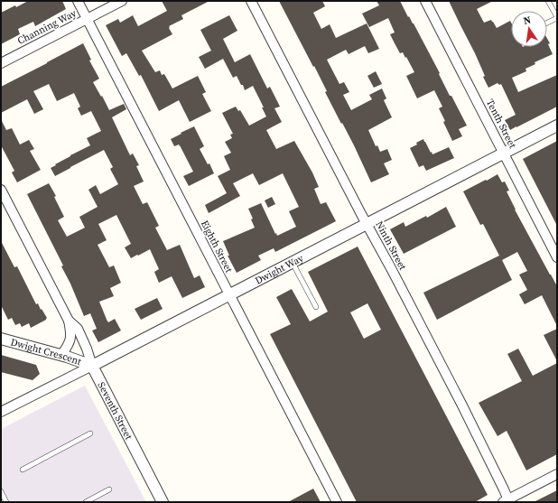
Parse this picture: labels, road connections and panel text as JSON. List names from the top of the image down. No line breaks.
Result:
{"streets":{"street":["Channing Way","Tenth Street","Ninth Street","Eighth Street","Dwight Way","Dwight Crescent","Seventh Street"]},"crossings":[["Channing Way","Eighth Street"],["Tenth Street","Dwight Way"],["Ninth Street","Dwight Way"],["Eighth Street","Dwight Way"],["Dwight Way","Dwight Crescent"],["Dwight Way","Seventh Street"],["Dwight Crescent","Seventh Street"]],"north":"top"}
